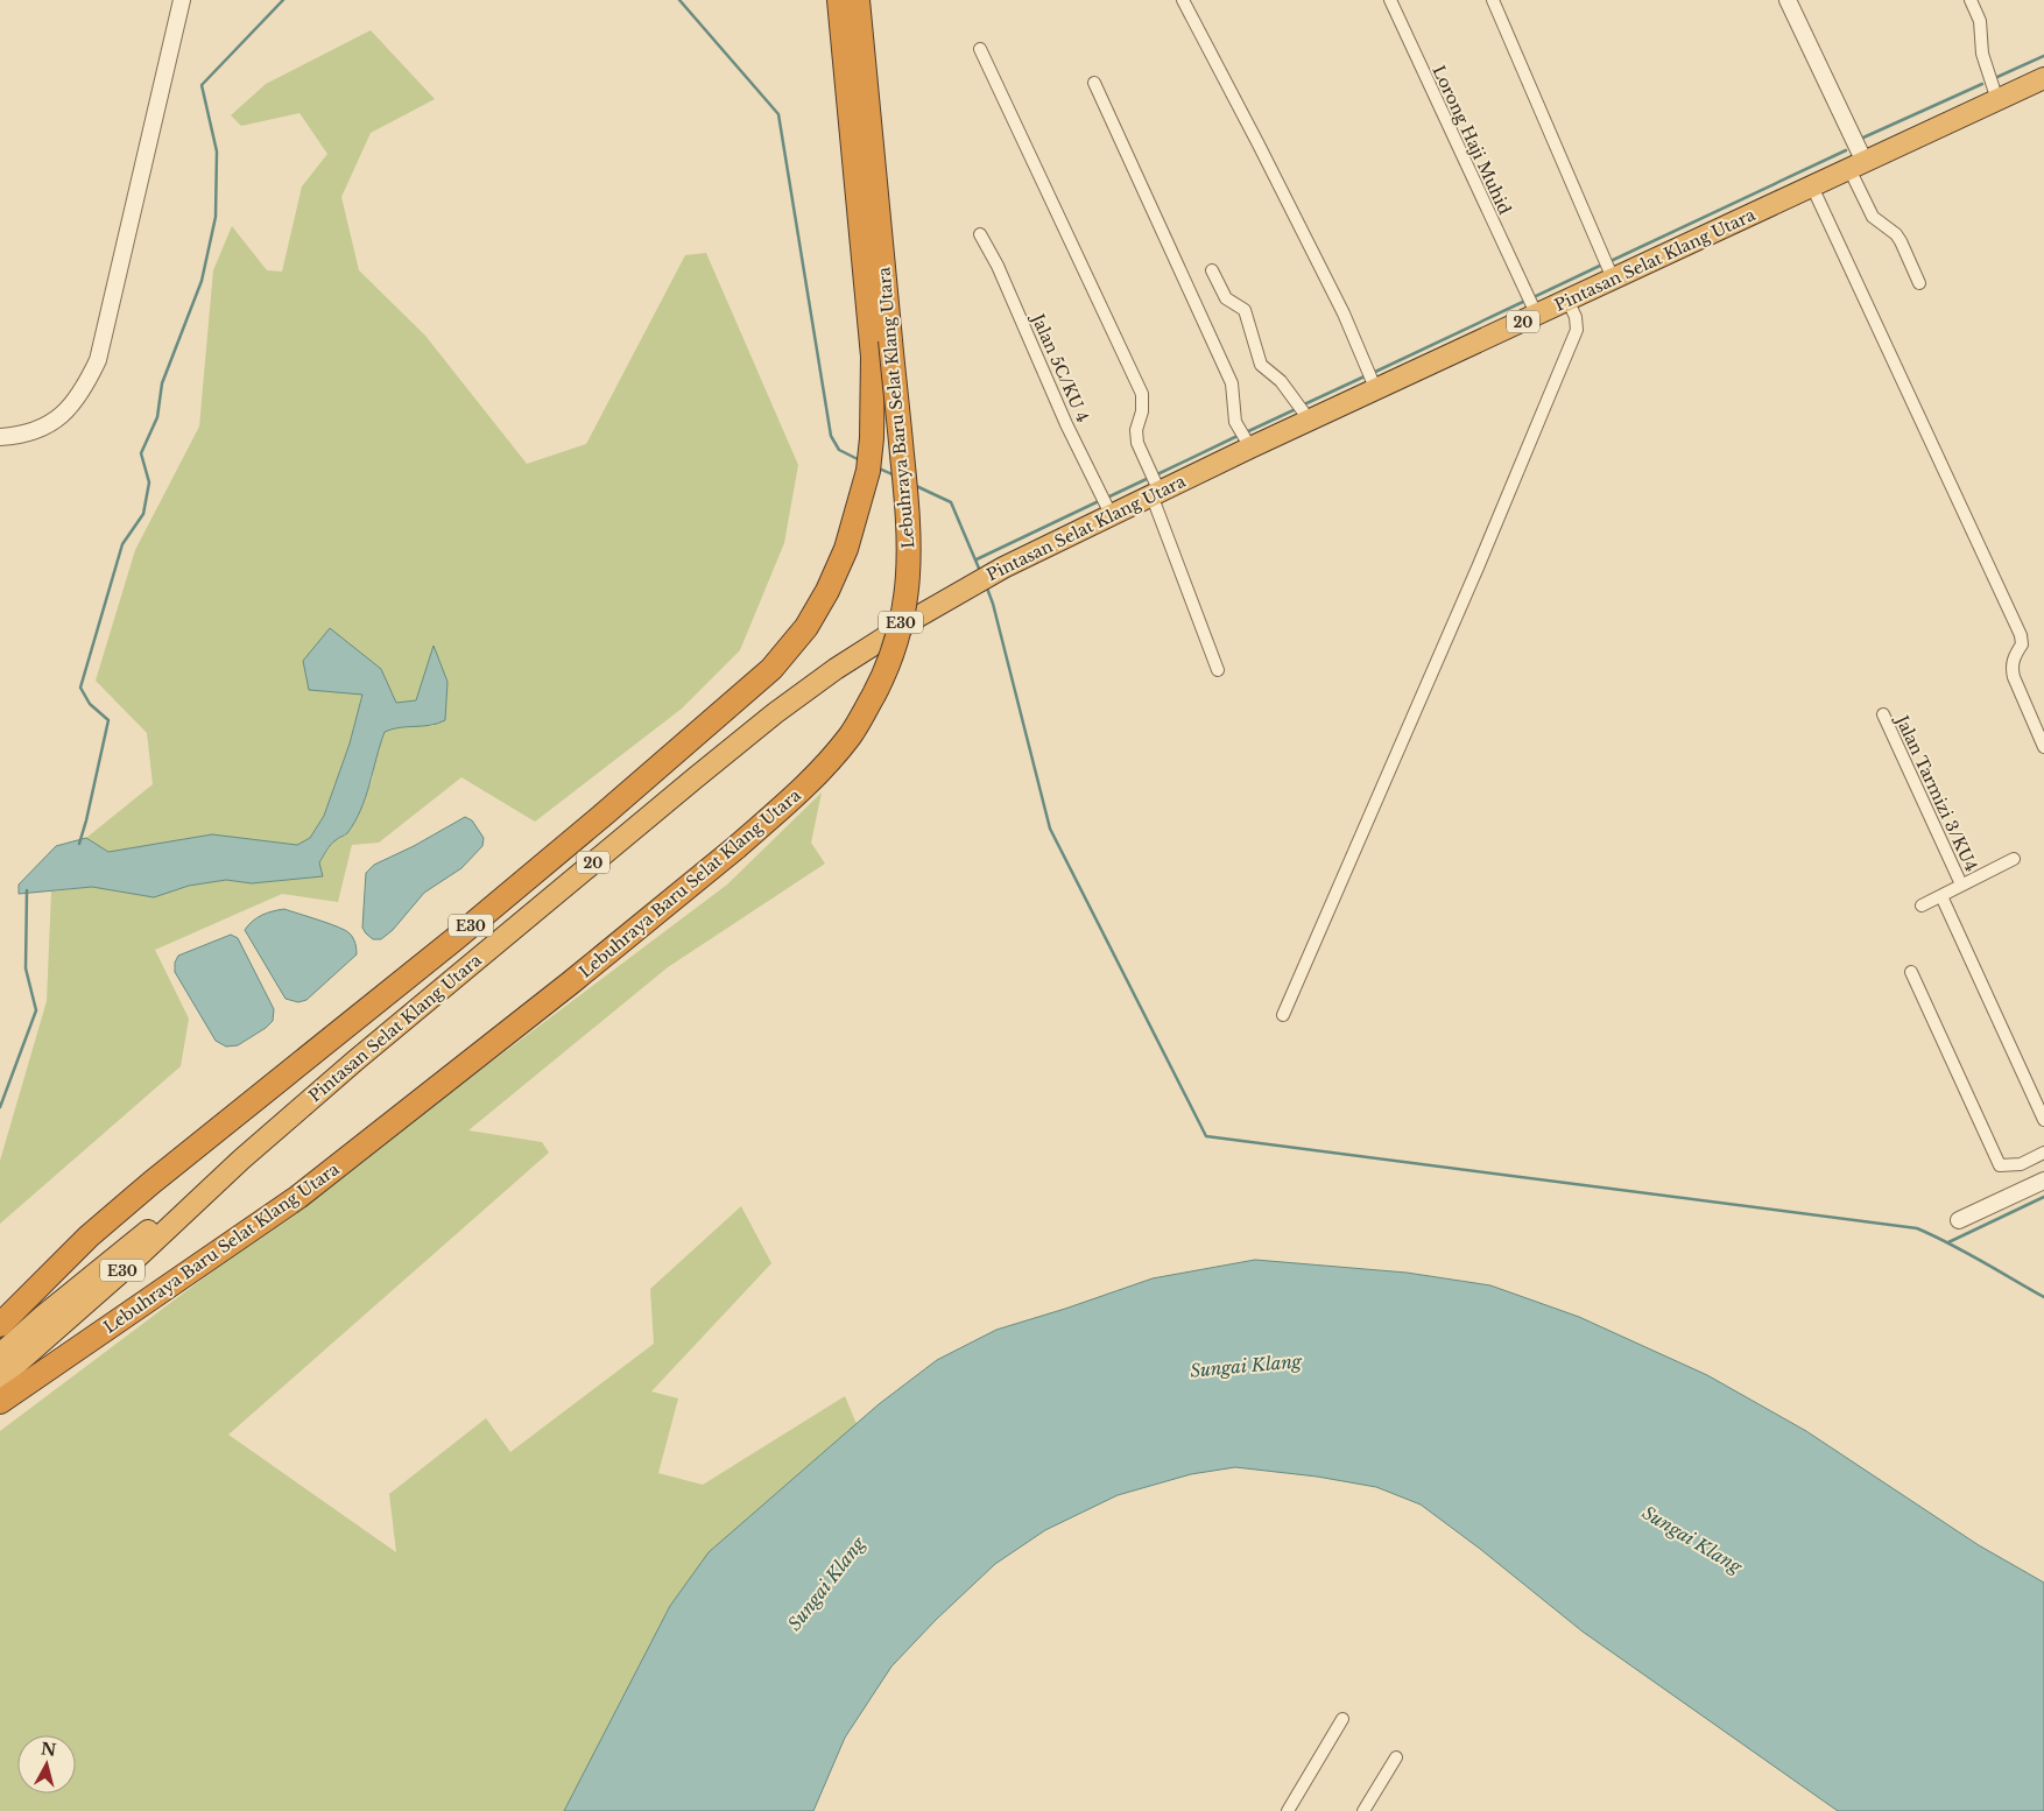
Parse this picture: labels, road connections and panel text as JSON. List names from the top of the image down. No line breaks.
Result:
{"streets":{"highway":["Pintasan Selat Klang Utara","20","Lebuhraya Baru Selat Klang Utara","E30"],"street":["Lorong Haji Muhid","Jalan 5C/KU 4","Jalan Tarmizi 3/KU4"]},"crossings":[["Lorong Haji Muhid","Pintasan Selat Klang Utara"],["Pintasan Selat Klang Utara","Jalan 5C/KU 4"],["Pintasan Selat Klang Utara","Lebuhraya Baru Selat Klang Utara"],["Pintasan Selat Klang Utara","E30"],["Lebuhraya Baru Selat Klang Utara","E30"]],"water":["Sungai Klang"],"north":"top"}
